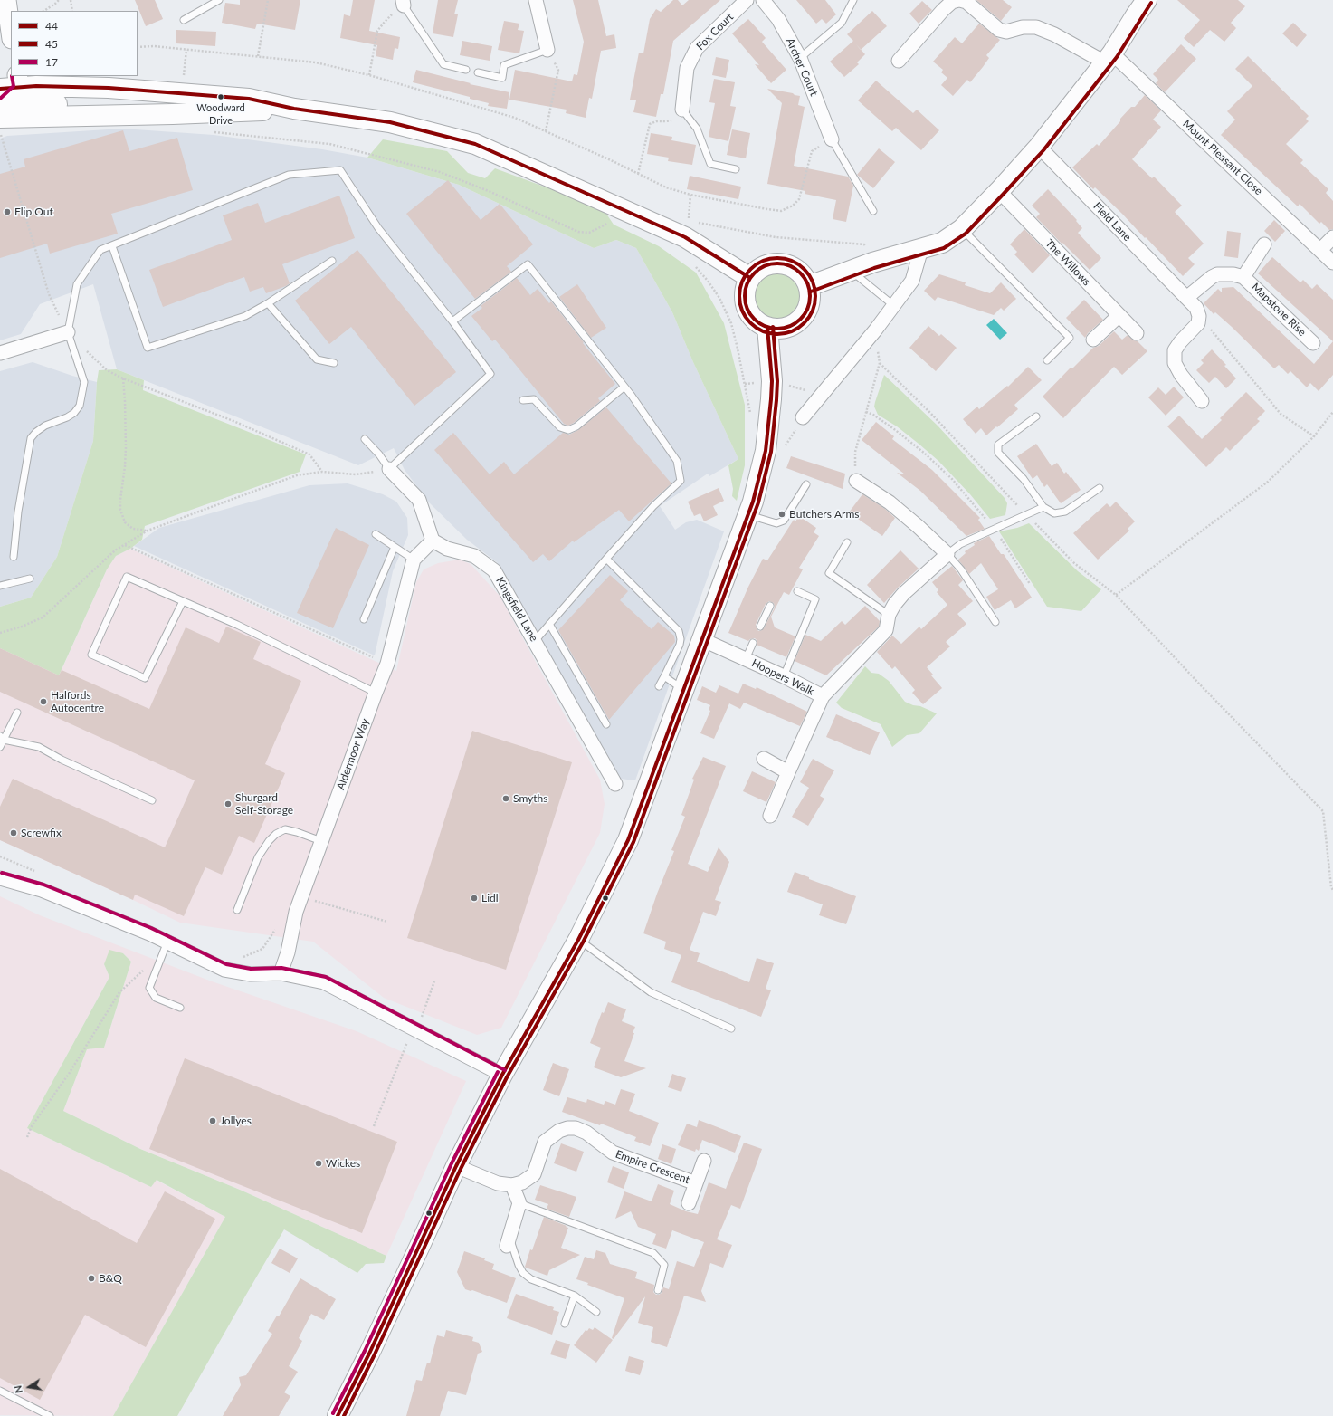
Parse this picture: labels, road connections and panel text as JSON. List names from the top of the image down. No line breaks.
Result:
{"streets":{"street":["Fox Court","Archer Court","Mount Pleasant Close","Field Lane","The Willows","Mapstone Rise","Kingsfield Lane","Hoopers Walk","Aldermoor Way","Empire Crescent"]},"crossings":[["Field Lane","Mapstone Rise"],["Kingsfield Lane","Aldermoor Way"]],"places":["Woodward Drive","Flip Out","Butchers Arms","Halfords Autocentre","Smyths","Shurgard Self-Storage","Screwfix","Lidl","Jollyes","Wickes","B&Q"],"lines":["transit line 45","transit line 17","transit line 44"],"legend":["44","45","17"],"north":"left"}
